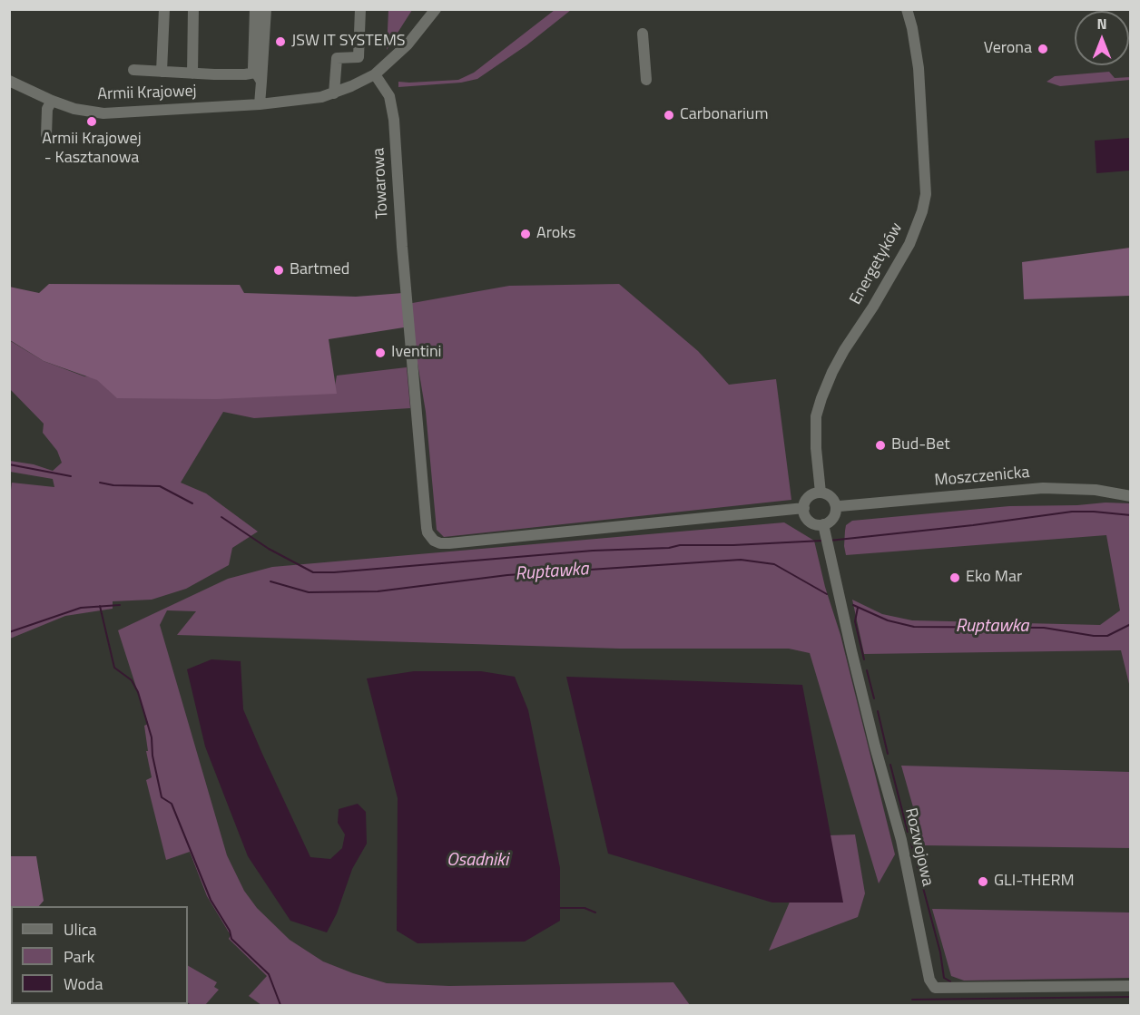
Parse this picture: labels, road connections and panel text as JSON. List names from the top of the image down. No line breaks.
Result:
{"streets":{"street":["Armii Krajowej","Towarowa","Energetyków","Moszczenicka","Rozwojowa"]},"crossings":[["Armii Krajowej","Towarowa"]],"water":["Ruptawka","Osadniki"],"places":["JSW IT SYSTEMS","Verona","Carbonarium","Armii Krajowej - Kasztanowa","Aroks","Bartmed","Iventini","Bud-Bet","Eko Mar","GLI-THERM"],"legend":["Ulica","Park","Woda"],"north":"top"}
